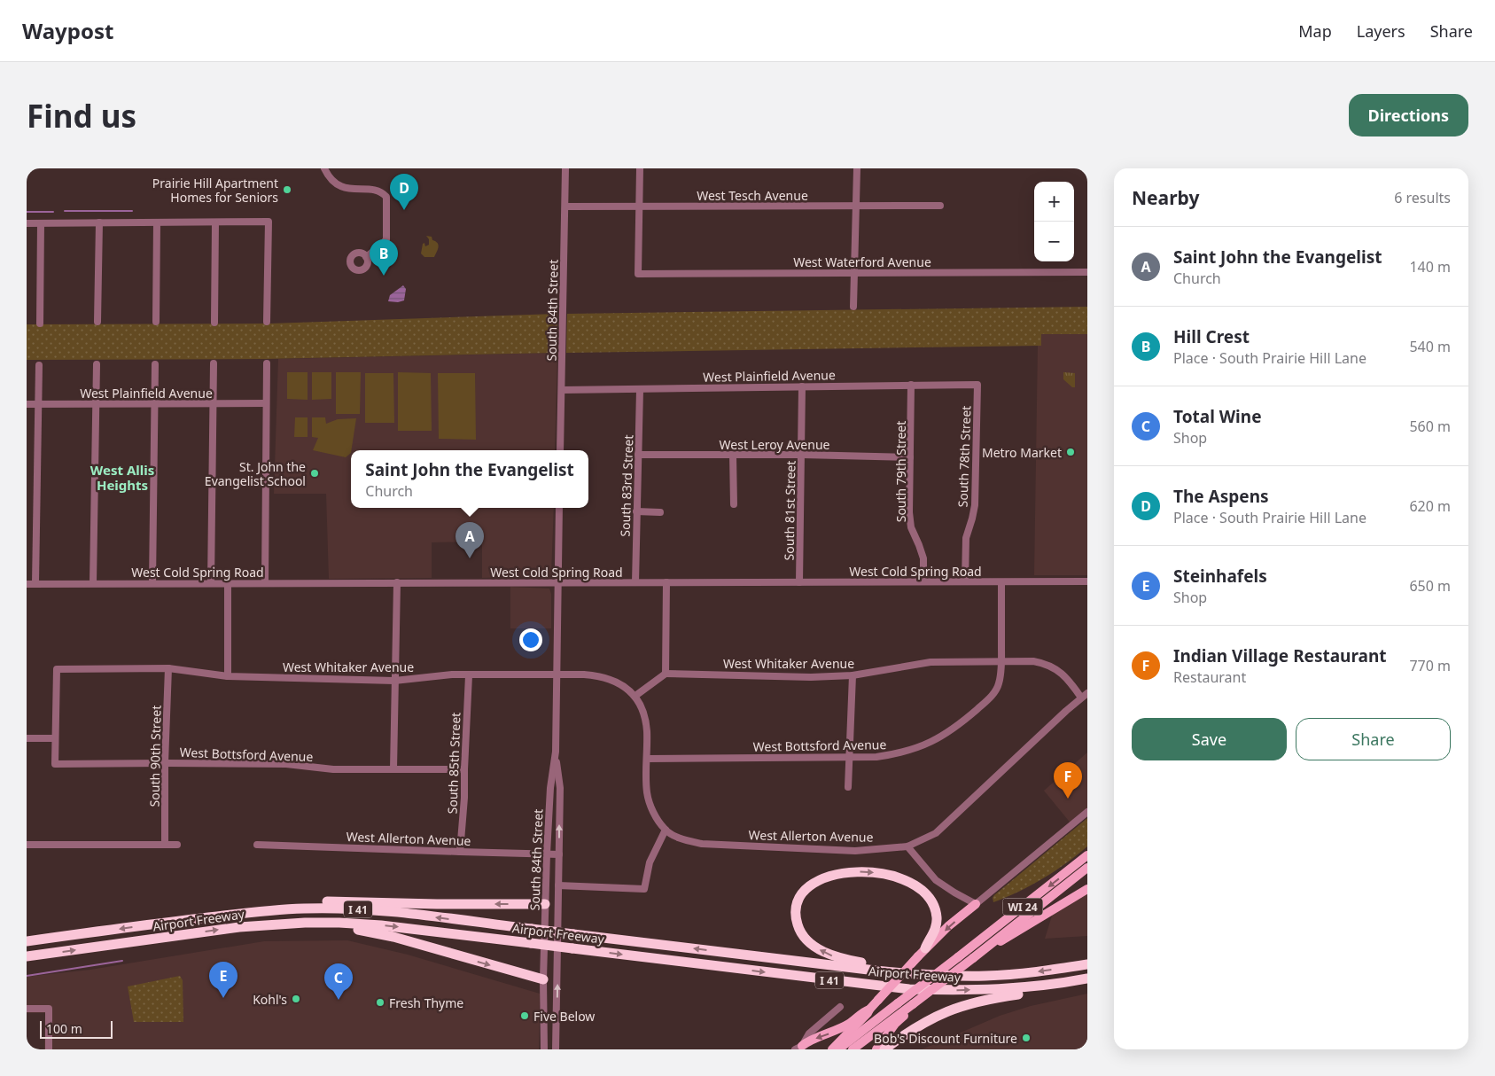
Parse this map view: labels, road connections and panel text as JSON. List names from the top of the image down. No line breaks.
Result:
{"streets":{"highway":["I 41","Airport Freeway"],"main road":["WI 24"],"street":["West Tesch Avenue","West Waterford Avenue","South 84th Street","West Plainfield Avenue","West Leroy Avenue","South 78th Street","South 79th Street","South 83rd Street","South 81st Street","West Cold Spring Road","West Whitaker Avenue","West Bottsford Avenue","South 90th Street","South 85th Street","West Allerton Avenue"]},"crossings":[["West Tesch Avenue","West Waterford Avenue"],["West Tesch Avenue","South 84th Street"],["South 84th Street","West Plainfield Avenue"],["South 84th Street","West Cold Spring Road"],["South 84th Street","West Whitaker Avenue"],["South 84th Street","West Allerton Avenue"],["West Plainfield Avenue","South 78th Street"],["West Plainfield Avenue","South 79th Street"],["West Plainfield Avenue","South 83rd Street"],["West Plainfield Avenue","South 81st Street"],["West Leroy Avenue","South 79th Street"],["West Leroy Avenue","South 83rd Street"],["West Leroy Avenue","South 81st Street"],["South 78th Street","West Cold Spring Road"],["South 79th Street","West Cold Spring Road"],["South 83rd Street","West Cold Spring Road"],["South 81st Street","West Cold Spring Road"],["West Whitaker Avenue","West Bottsford Avenue"],["West Whitaker Avenue","South 90th Street"],["West Whitaker Avenue","South 85th Street"],["West Whitaker Avenue","West Allerton Avenue"],["West Bottsford Avenue","South 90th Street"],["West Bottsford Avenue","South 85th Street"],["South 85th Street","West Allerton Avenue"]],"districts":["West Allis Heights"],"places":["Prairie Hill Apartment Homes for Seniors","Metro Market","St. John the Evangelist School","Kohl's","Fresh Thyme","Five Below","Bob's Discount Furniture"],"scale_bar":"100 m","page":{"header":"Waypost","nav":["Map","Layers","Share"],"buttons":["Directions",["Save","Share"]],"title":"Find us","heading":["Nearby","6 results"],"pins":["D","B","A","F","E","C"],"map_buttons":["+","−"],"list":[{"mark":"A","name":"Saint John the Evangelist","note":"Church","value":"140 m"},{"mark":"B","name":"Hill Crest","note":"Place · South Prairie Hill Lane","value":"540 m"},{"mark":"C","name":"Total Wine","note":"Shop","value":"560 m"},{"mark":"D","name":"The Aspens","note":"Place · South Prairie Hill Lane","value":"620 m"},{"mark":"E","name":"Steinhafels","note":"Shop","value":"650 m"},{"mark":"F","name":"Indian Village Restaurant","note":"Restaurant","value":"770 m"}],"popup":["Saint John the Evangelist","Church"],"scale":"100 m"}}
